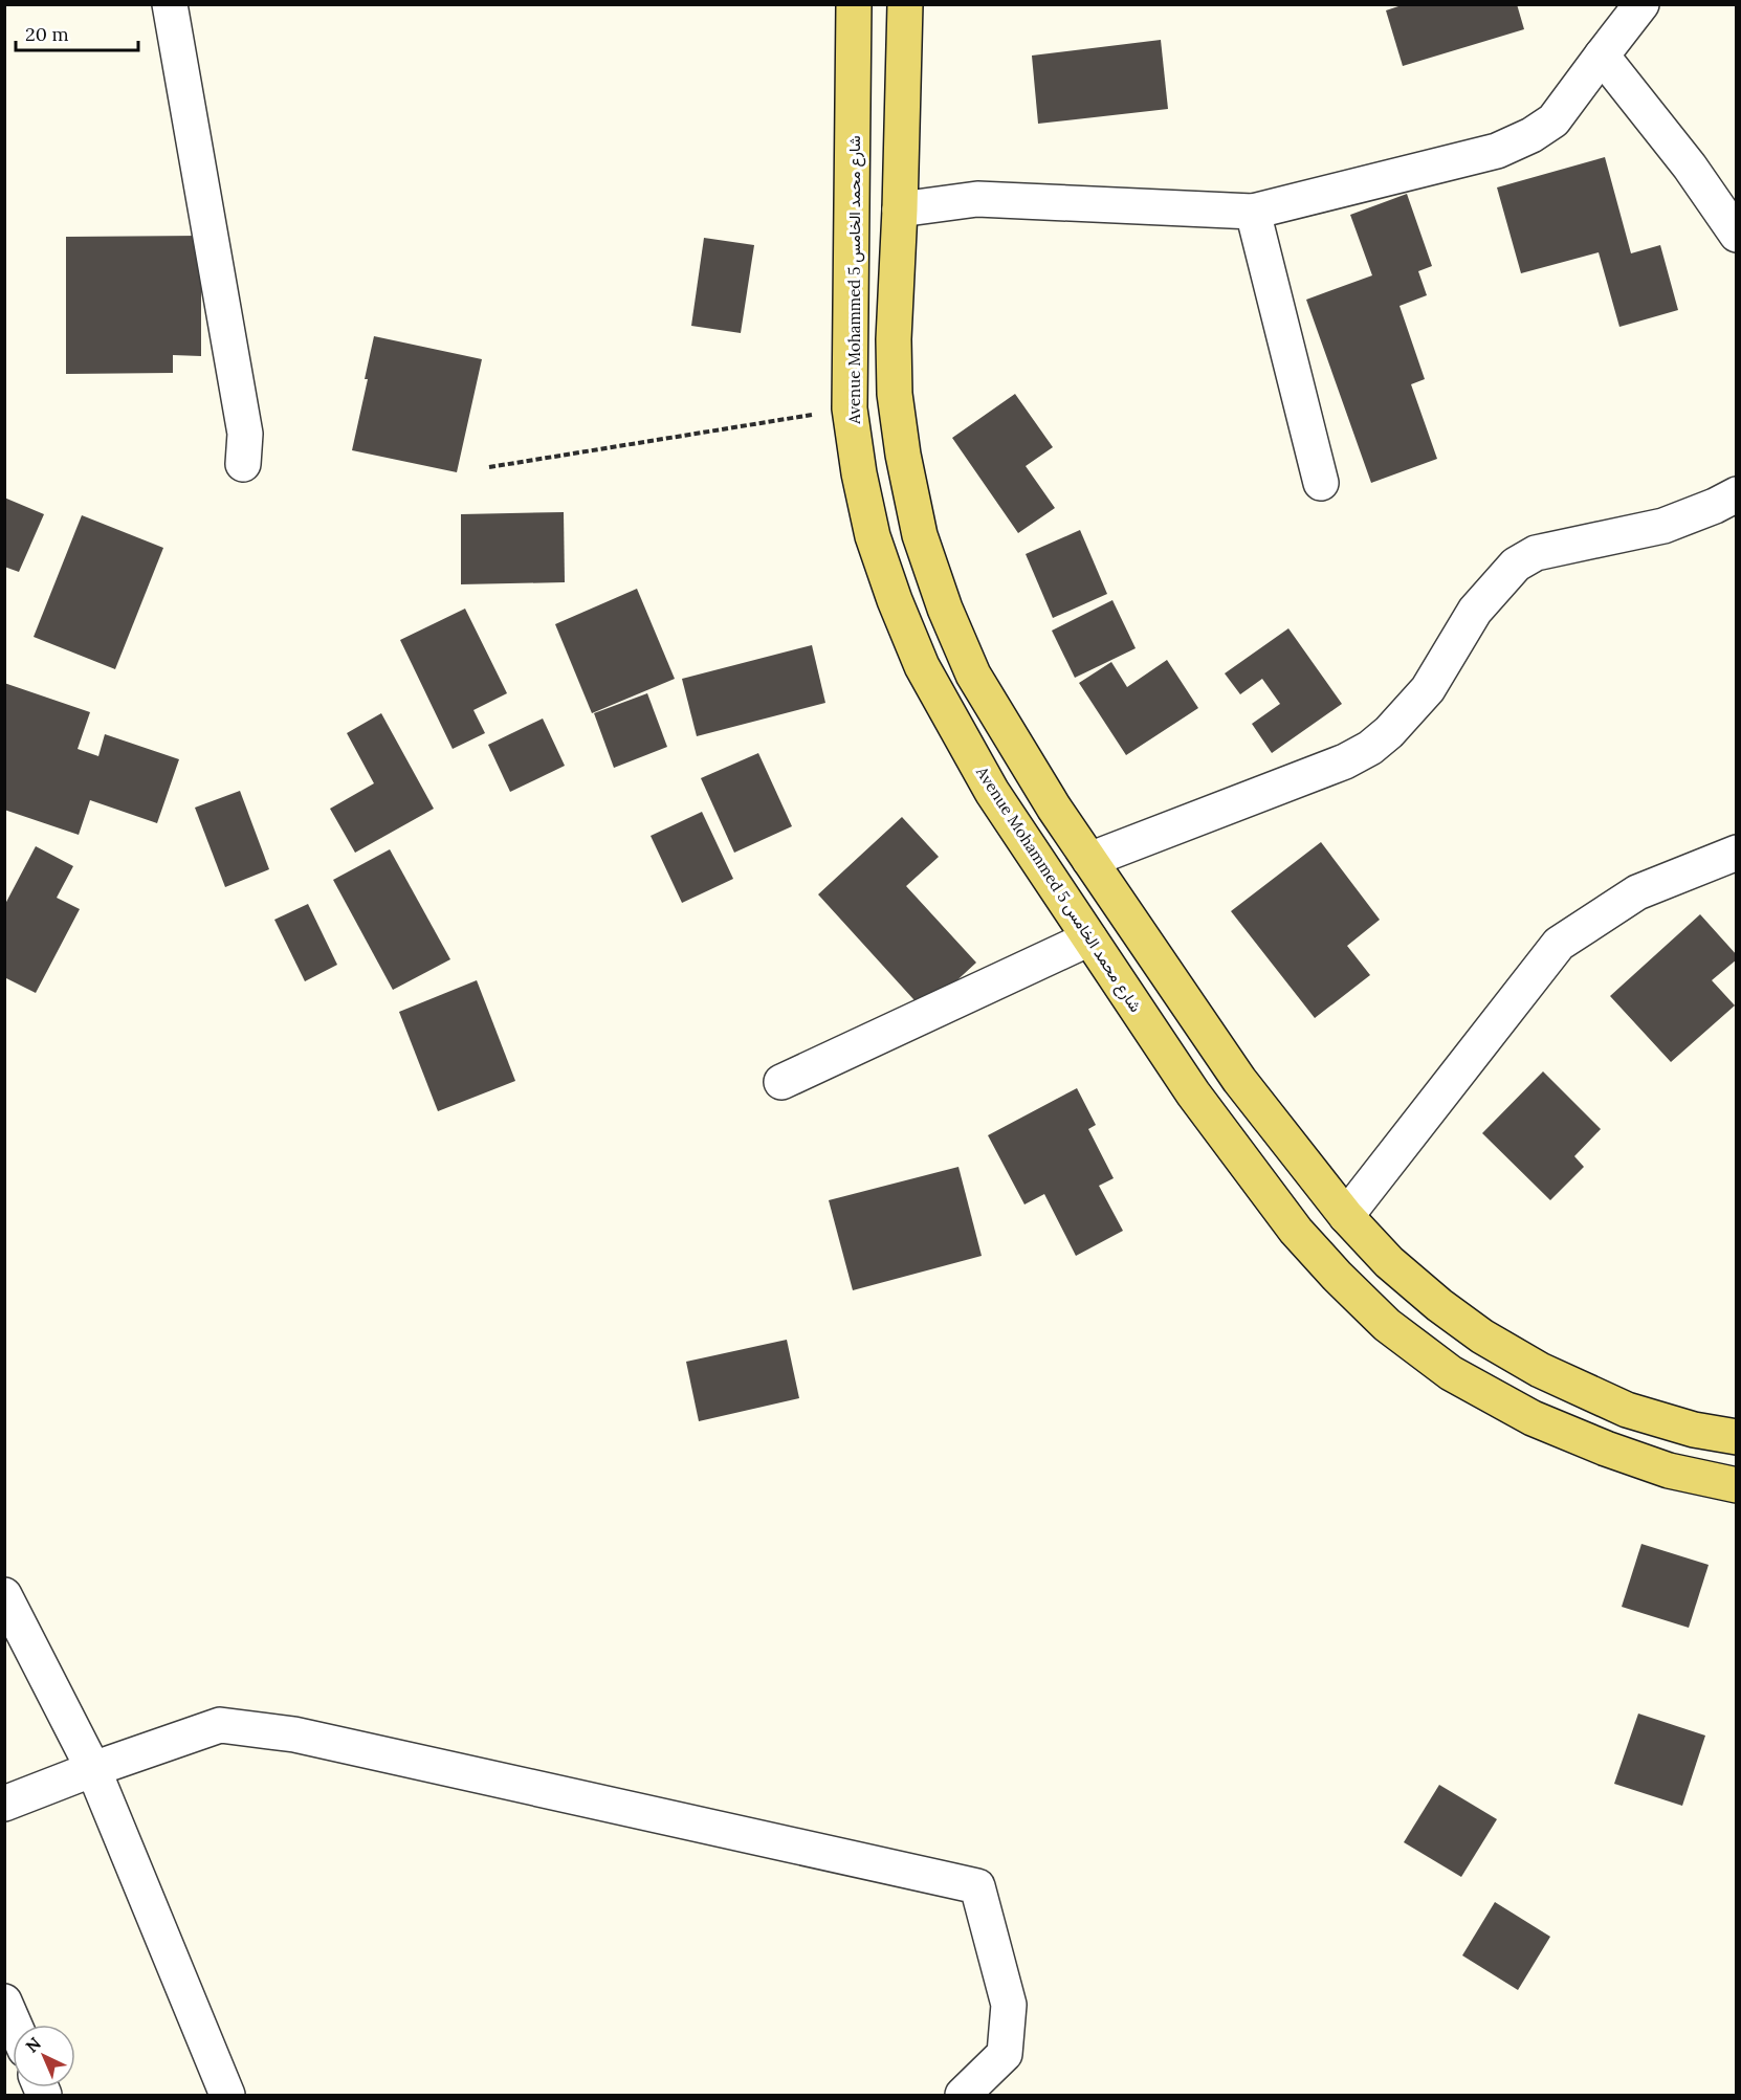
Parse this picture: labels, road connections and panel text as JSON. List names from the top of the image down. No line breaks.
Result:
{"streets":{"main road":["Avenue Mohammed 5 شارع محمد الخامس"]},"scale_bar":"20 m","north":"top left"}
